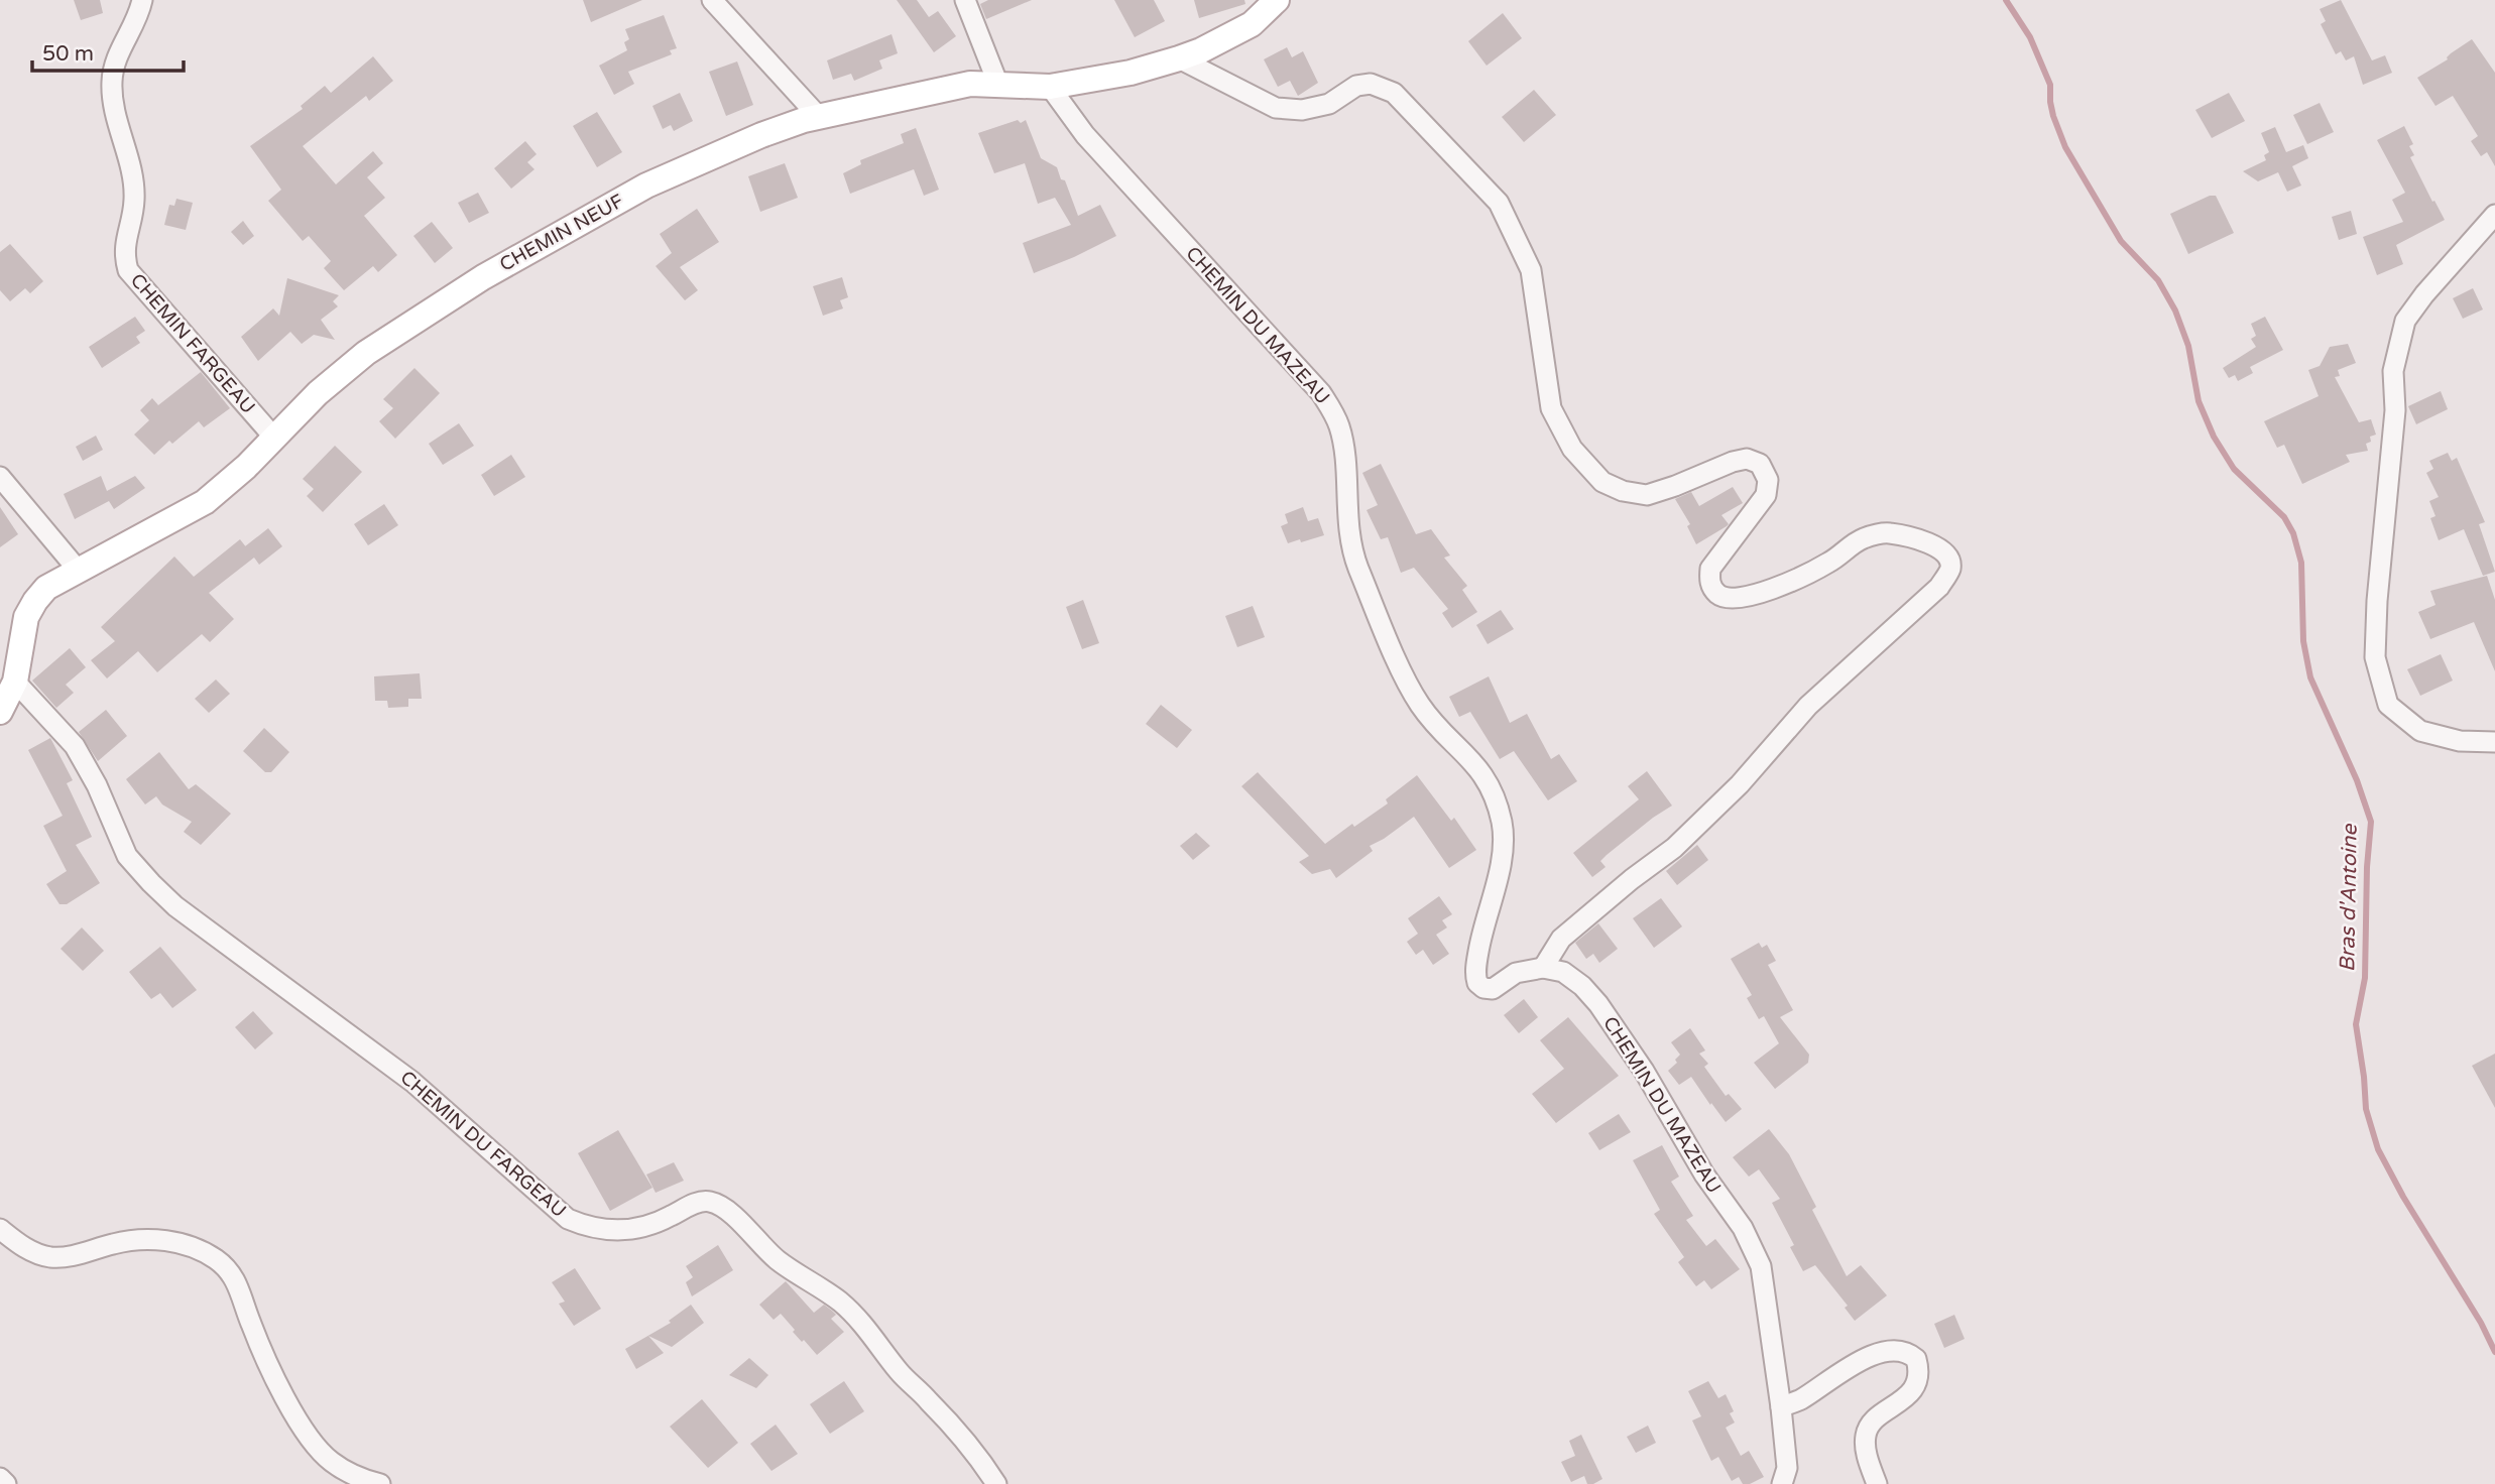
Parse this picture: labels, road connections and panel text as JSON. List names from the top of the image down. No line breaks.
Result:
{"streets":{"main road":["CHEMIN NEUF"],"street":["CHEMIN DU MAZEAU","CHEMIN FARGEAU","CHEMIN DU FARGEAU"]},"crossings":[["CHEMIN NEUF","CHEMIN DU MAZEAU"],["CHEMIN NEUF","CHEMIN FARGEAU"],["CHEMIN NEUF","CHEMIN DU FARGEAU"]],"water":["Bras d'Antoine"],"scale_bar":"50 m"}
